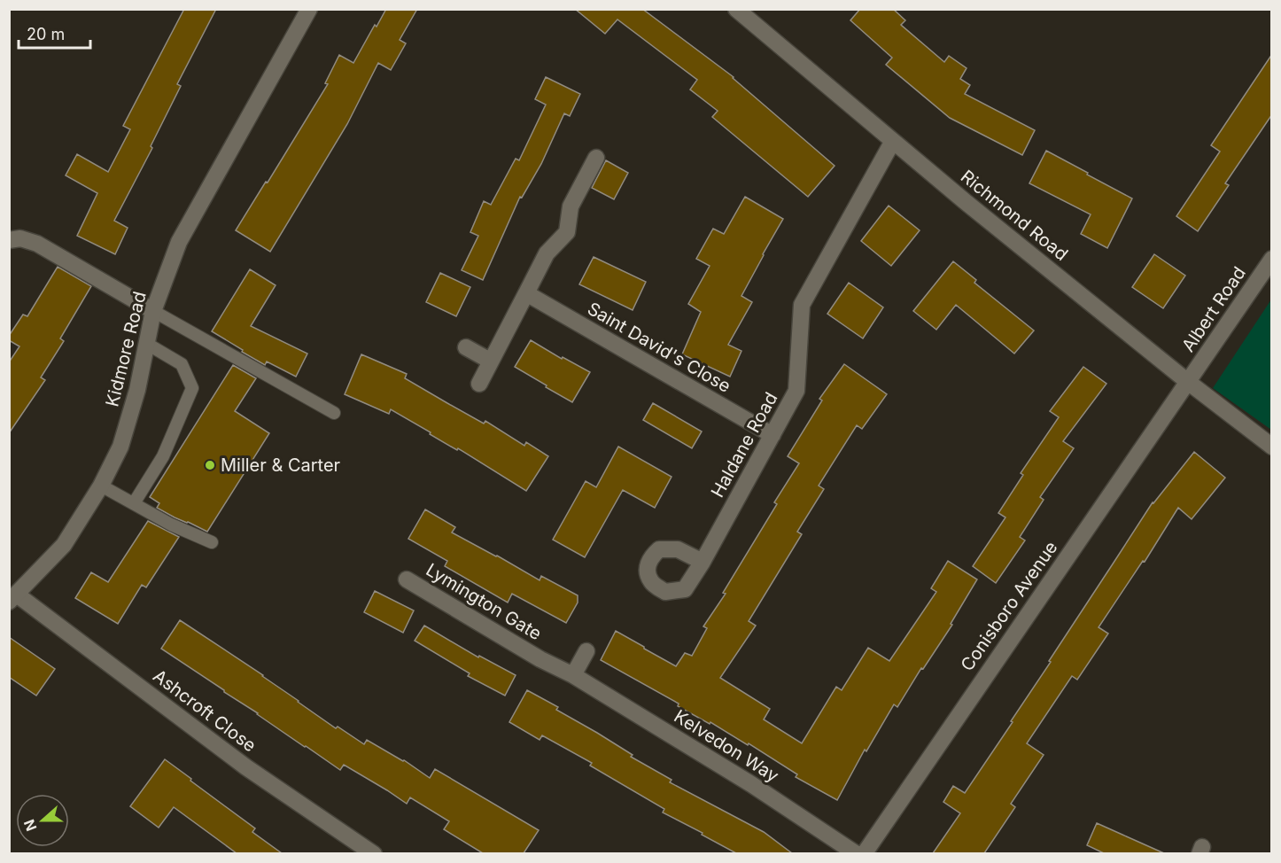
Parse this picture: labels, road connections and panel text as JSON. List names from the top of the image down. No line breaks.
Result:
{"streets":{"street":["Richmond Road","Albert Road","Saint David's Close","Kidmore Road","Haldane Road","Lymington Gate","Conisboro Avenue","Ashcroft Close","Kelvedon Way"]},"crossings":[["Richmond Road","Albert Road"],["Richmond Road","Haldane Road"],["Richmond Road","Conisboro Avenue"],["Albert Road","Conisboro Avenue"],["Saint David's Close","Haldane Road"],["Kidmore Road","Ashcroft Close"],["Lymington Gate","Kelvedon Way"]],"places":["Miller & Carter"],"scale_bar":"20 m","north":"left"}
